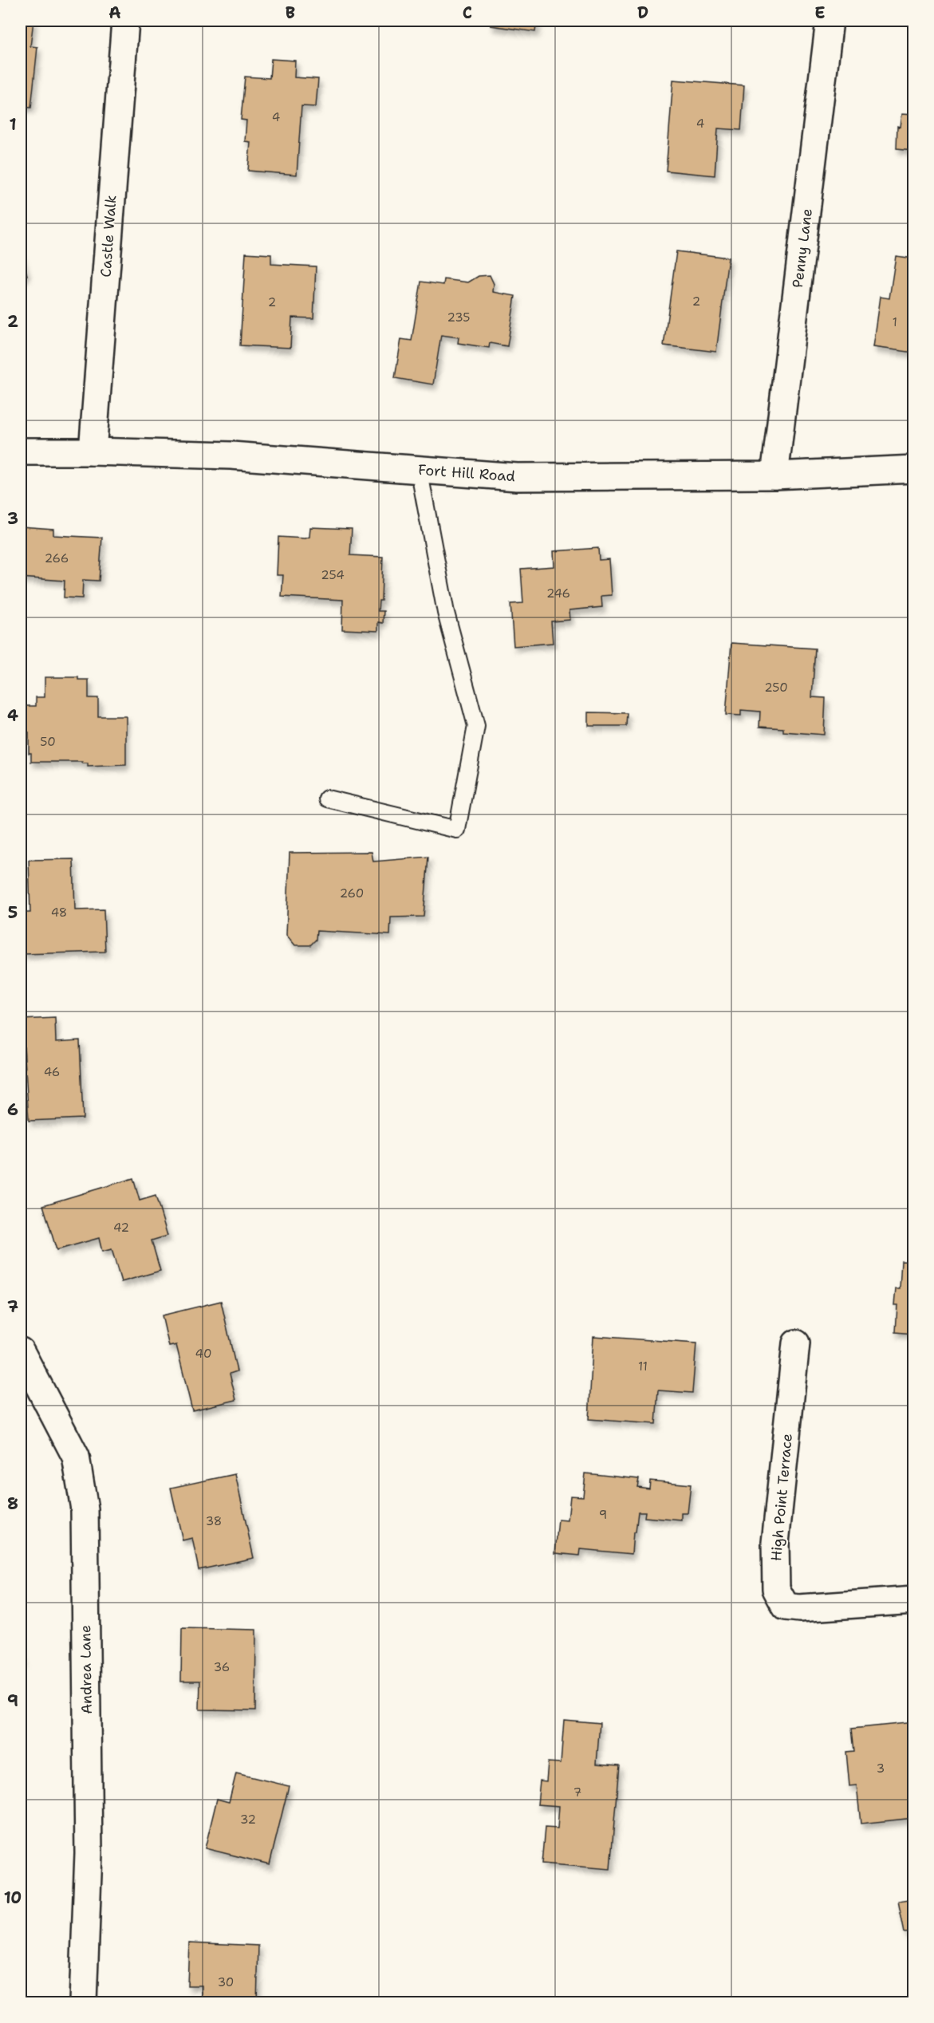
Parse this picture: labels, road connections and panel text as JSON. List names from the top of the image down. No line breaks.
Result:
{"streets":{"street":["Castle Walk","Penny Lane","Fort Hill Road","High Point Terrace","Andrea Lane"]},"crossings":[["Castle Walk","Fort Hill Road"],["Penny Lane","Fort Hill Road"]],"house_numbers":["4","4","2","2","235","1","266","254","246","250","50","260","48","46","42","40","11","9","38","36","3","7","32","30"],"grid":{"columns":["A","B","C","D","E"],"rows":["1","2","3","4","5","6","7","8","9","10"]}}
